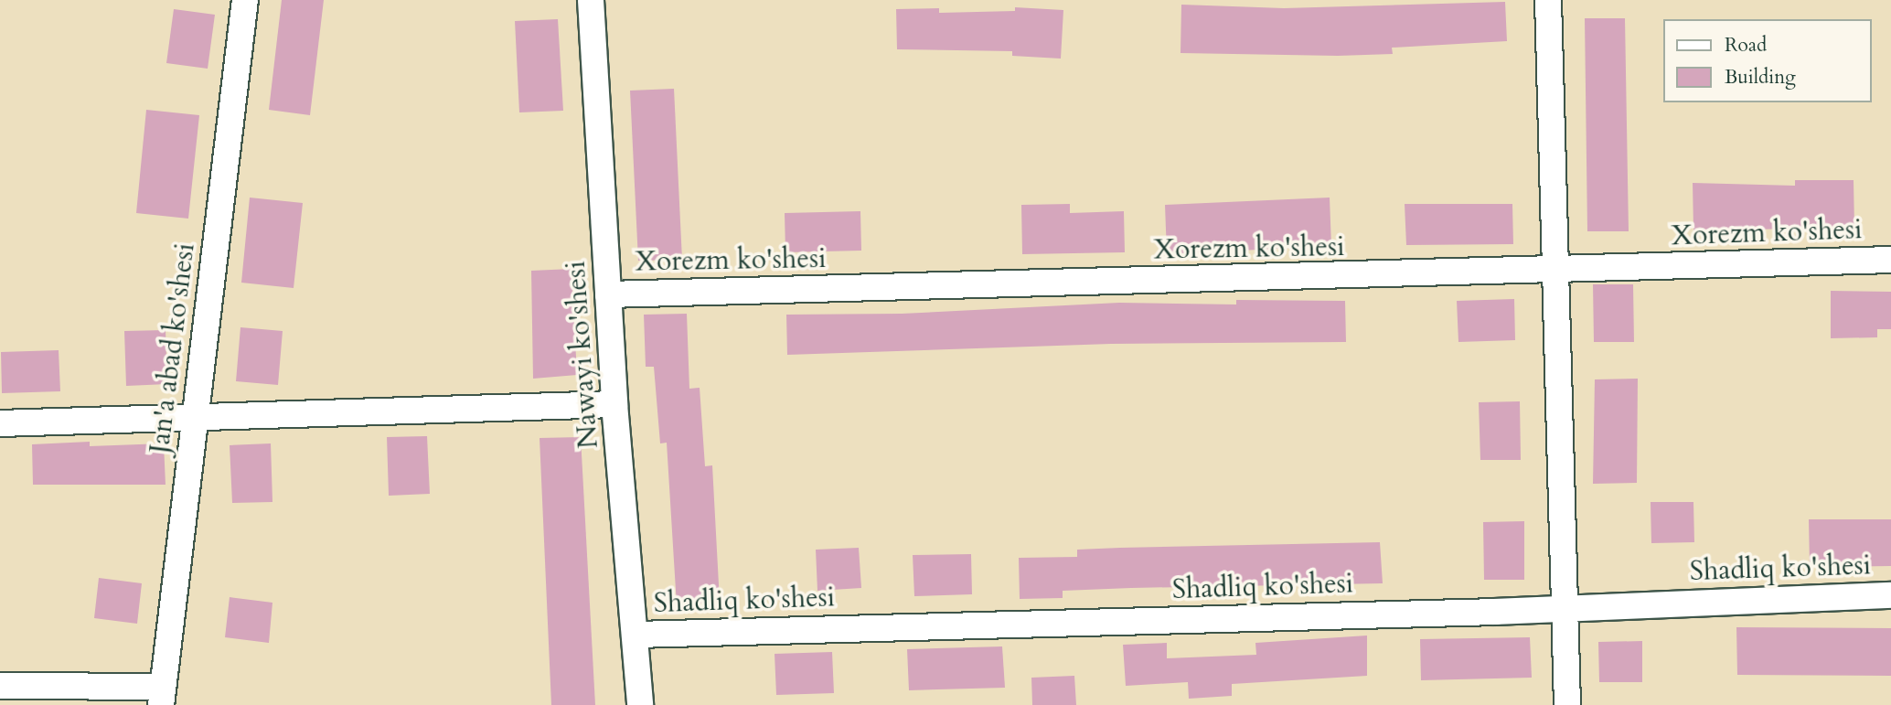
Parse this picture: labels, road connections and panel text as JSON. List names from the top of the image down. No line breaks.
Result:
{"streets":{"street":["Xorezm ko'shesi","Jan'a abad ko'shesi","Nawayi ko'shesi","Shadliq ko'shesi"]},"crossings":[["Xorezm ko'shesi","Nawayi ko'shesi"],["Nawayi ko'shesi","Shadliq ko'shesi"]],"legend":["Road","Building"]}
